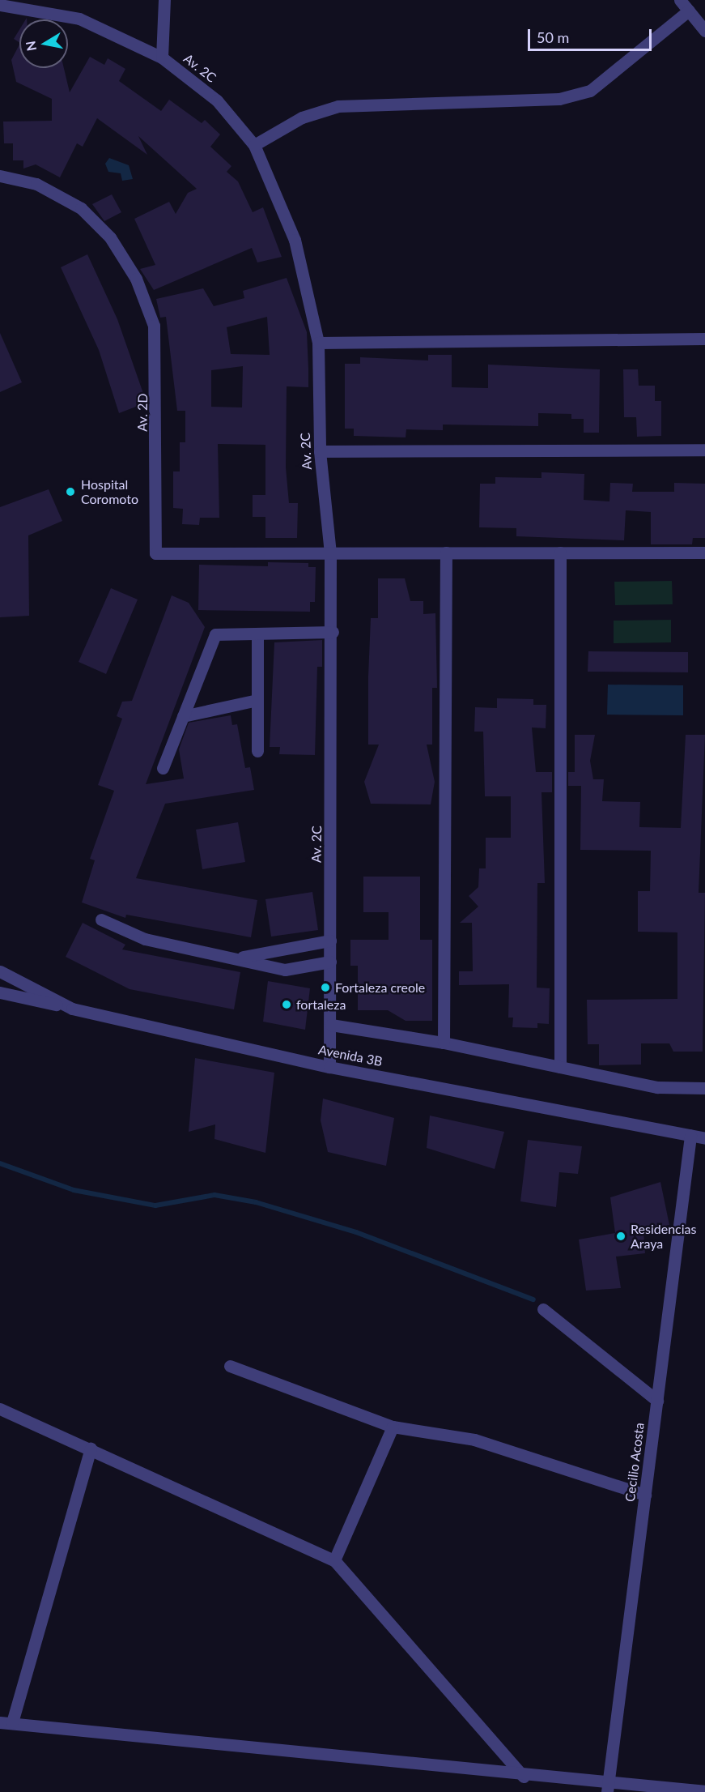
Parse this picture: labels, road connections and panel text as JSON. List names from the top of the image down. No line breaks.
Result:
{"streets":{"street":["Av. 2C","Av. 2D","Avenida 3B","Cecilio Acosta"]},"crossings":[["Av. 2C","Av. 2D"],["Av. 2C","Avenida 3B"],["Avenida 3B","Cecilio Acosta"]],"places":["Hospital Coromoto","Fortaleza creole","fortaleza","Residencias Araya"],"scale_bar":"50 m","north":"left"}
